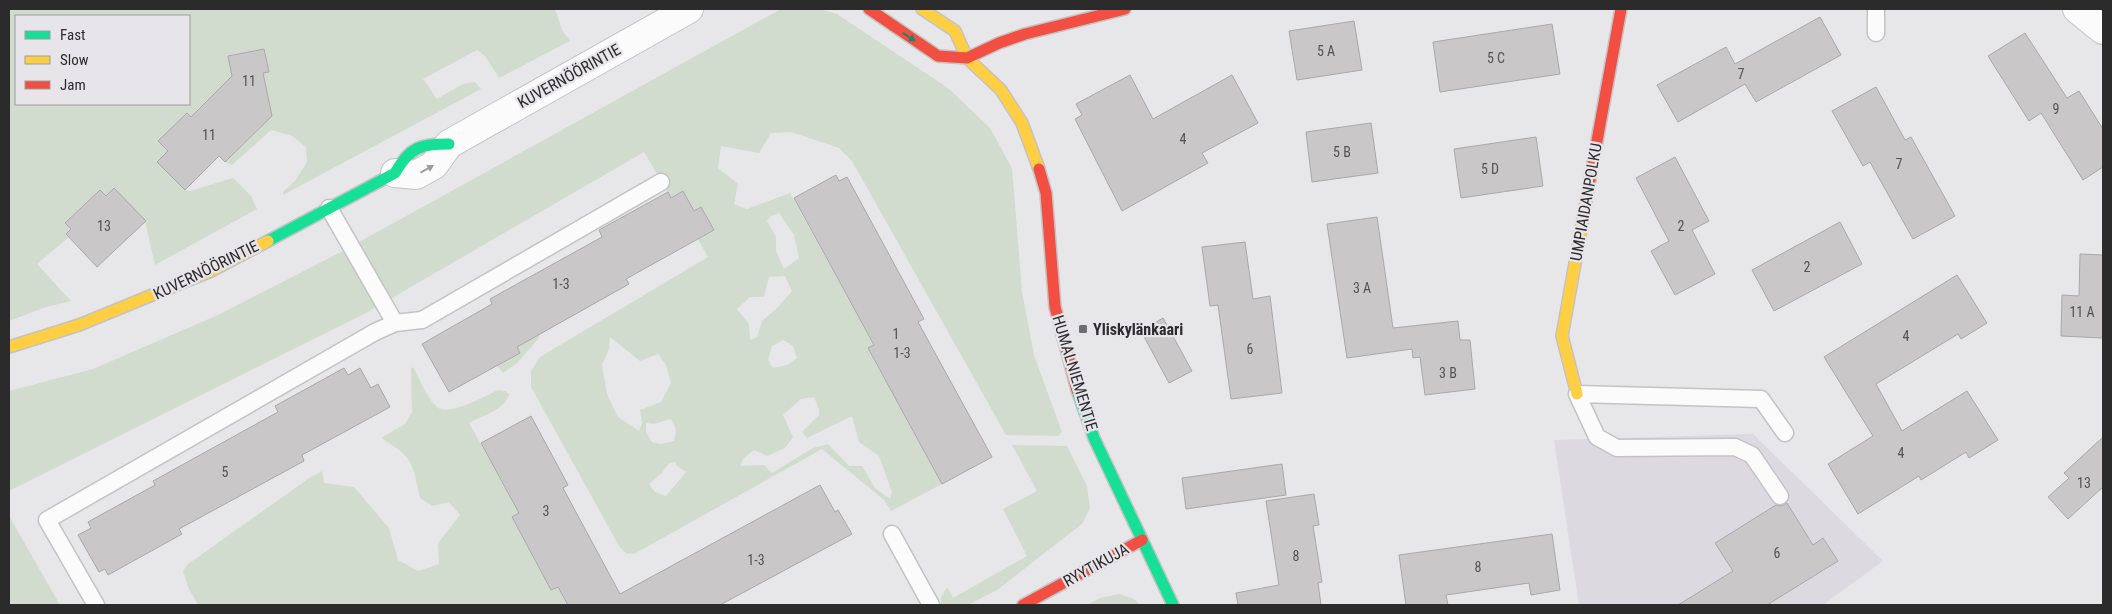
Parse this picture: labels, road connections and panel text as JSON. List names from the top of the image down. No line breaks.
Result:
{"streets":{"street":["KUVERNÖÖRINTIE","UMPIAIDANPOLKU","HUMALNIEMENTIE","RYYTIKUJA"]},"crossings":[["HUMALNIEMENTIE","RYYTIKUJA"]],"places":{"transit":["Yliskylänkaari"]},"house_numbers":["5 A","5 C","7","11","9","11","4","5 B","7","5 D","13","2","2","1-3","3 A","11 A","1","4","6","1-3","3 B","4","5","13","3","6","8","1-3","8"],"legend":["Fast","Slow","Jam"]}
